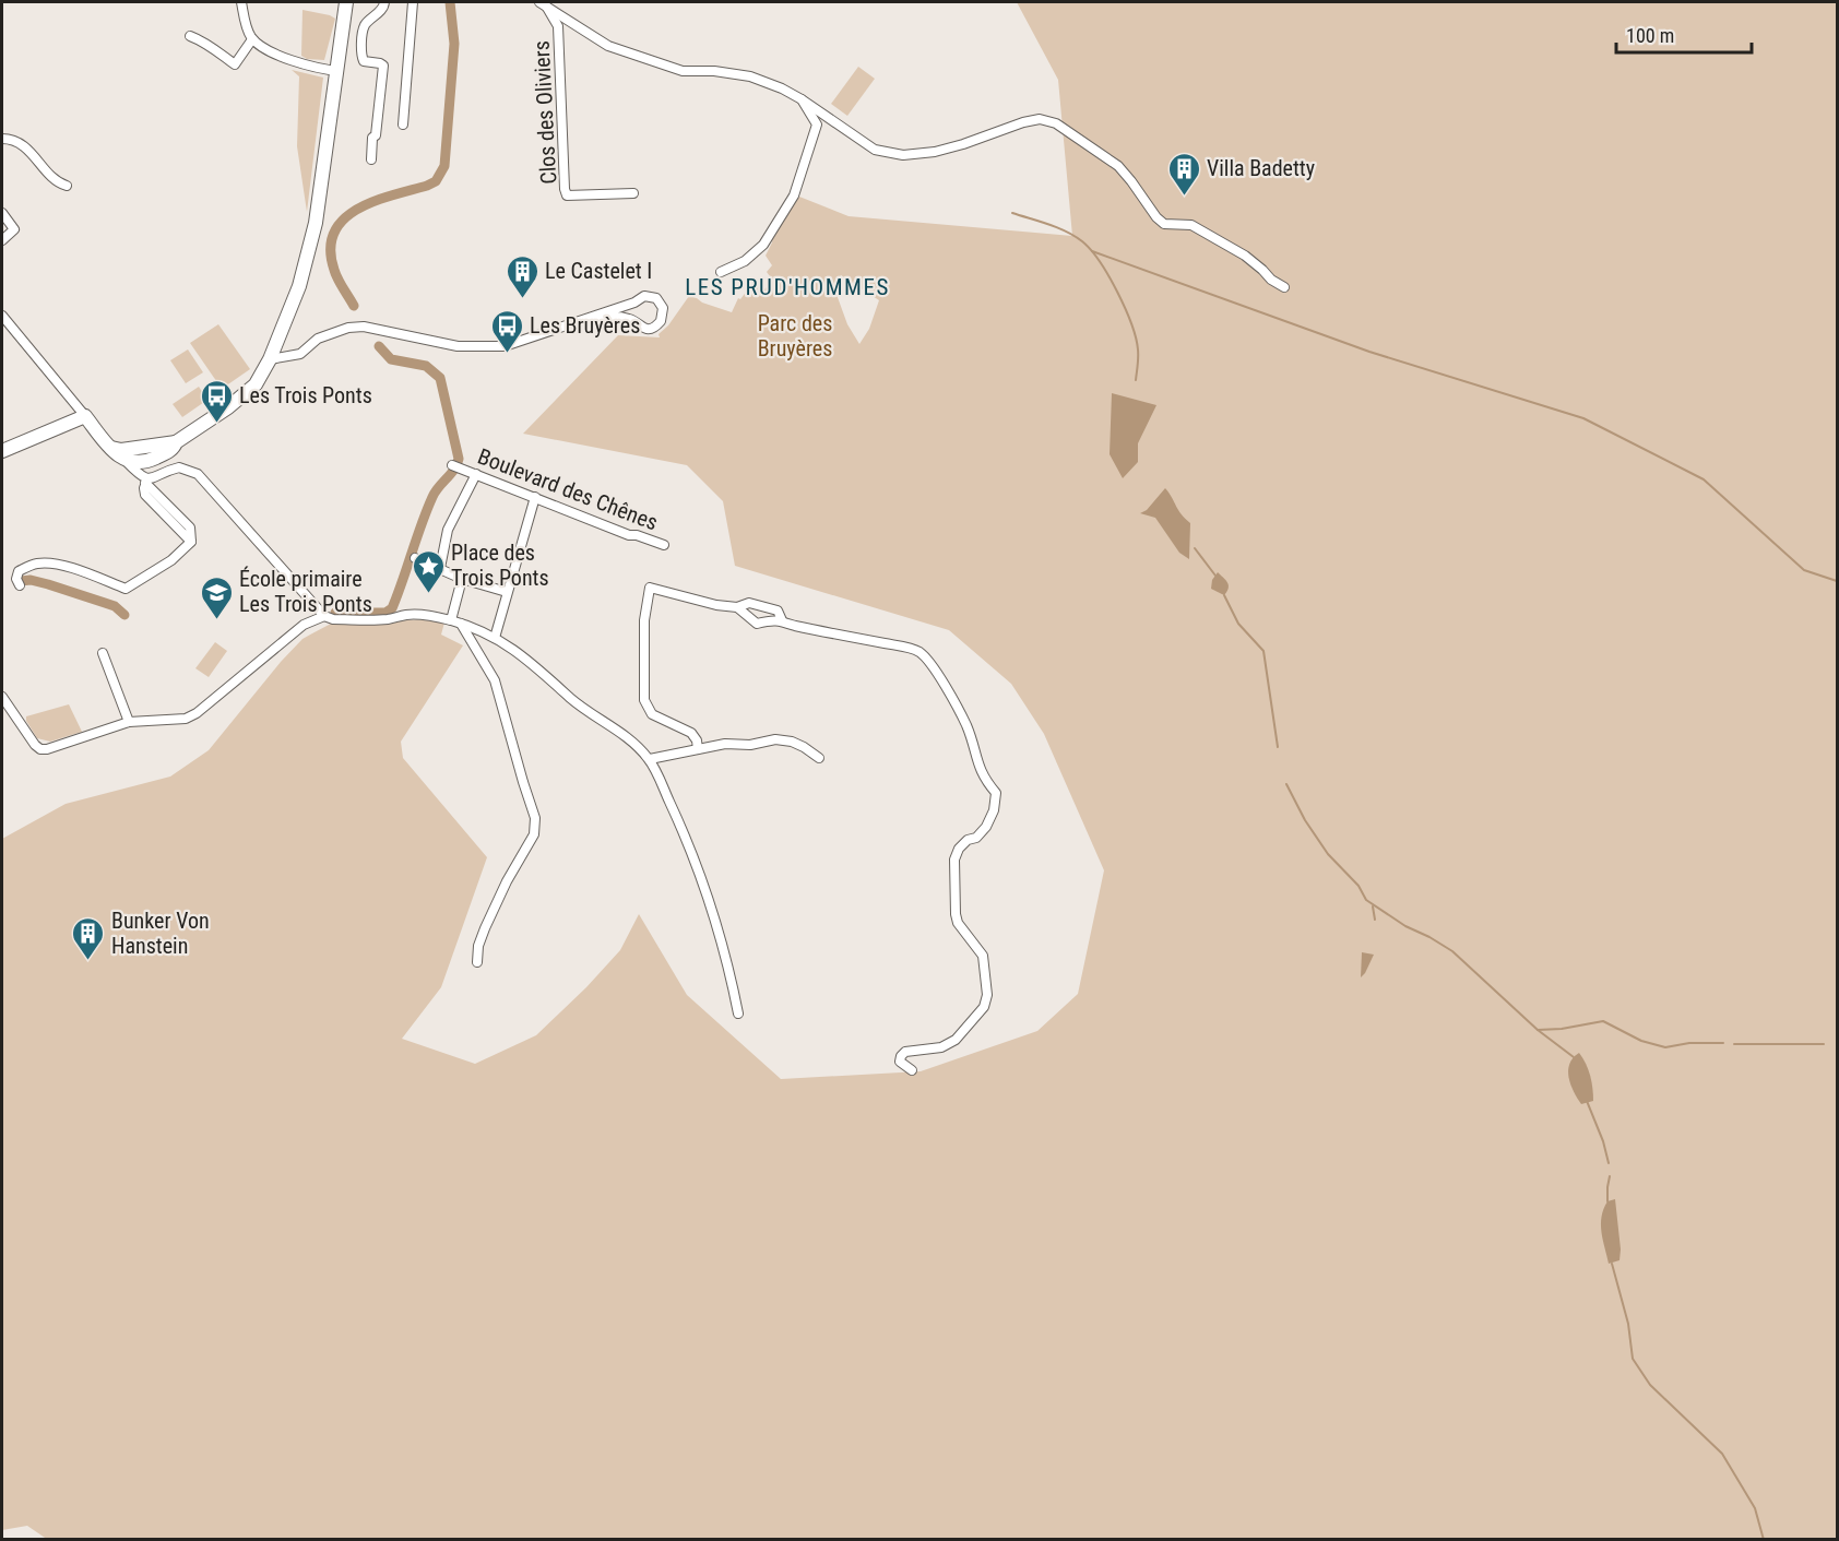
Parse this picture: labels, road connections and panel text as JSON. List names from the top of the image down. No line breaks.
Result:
{"streets":{"street":["Clos des Oliviers","Boulevard des Chênes"]},"districts":["LES PRUD'HOMMES"],"parks":["Parc des Bruyères"],"places":{"building":["Villa Badetty","Le Castelet I","Bunker Von Hanstein"],"bus stop":["Les Bruyères","Les Trois Ponts"],"place":["Place des Trois Ponts"],"school or university":["École primaire Les Trois Ponts"]},"scale_bar":"100 m"}
